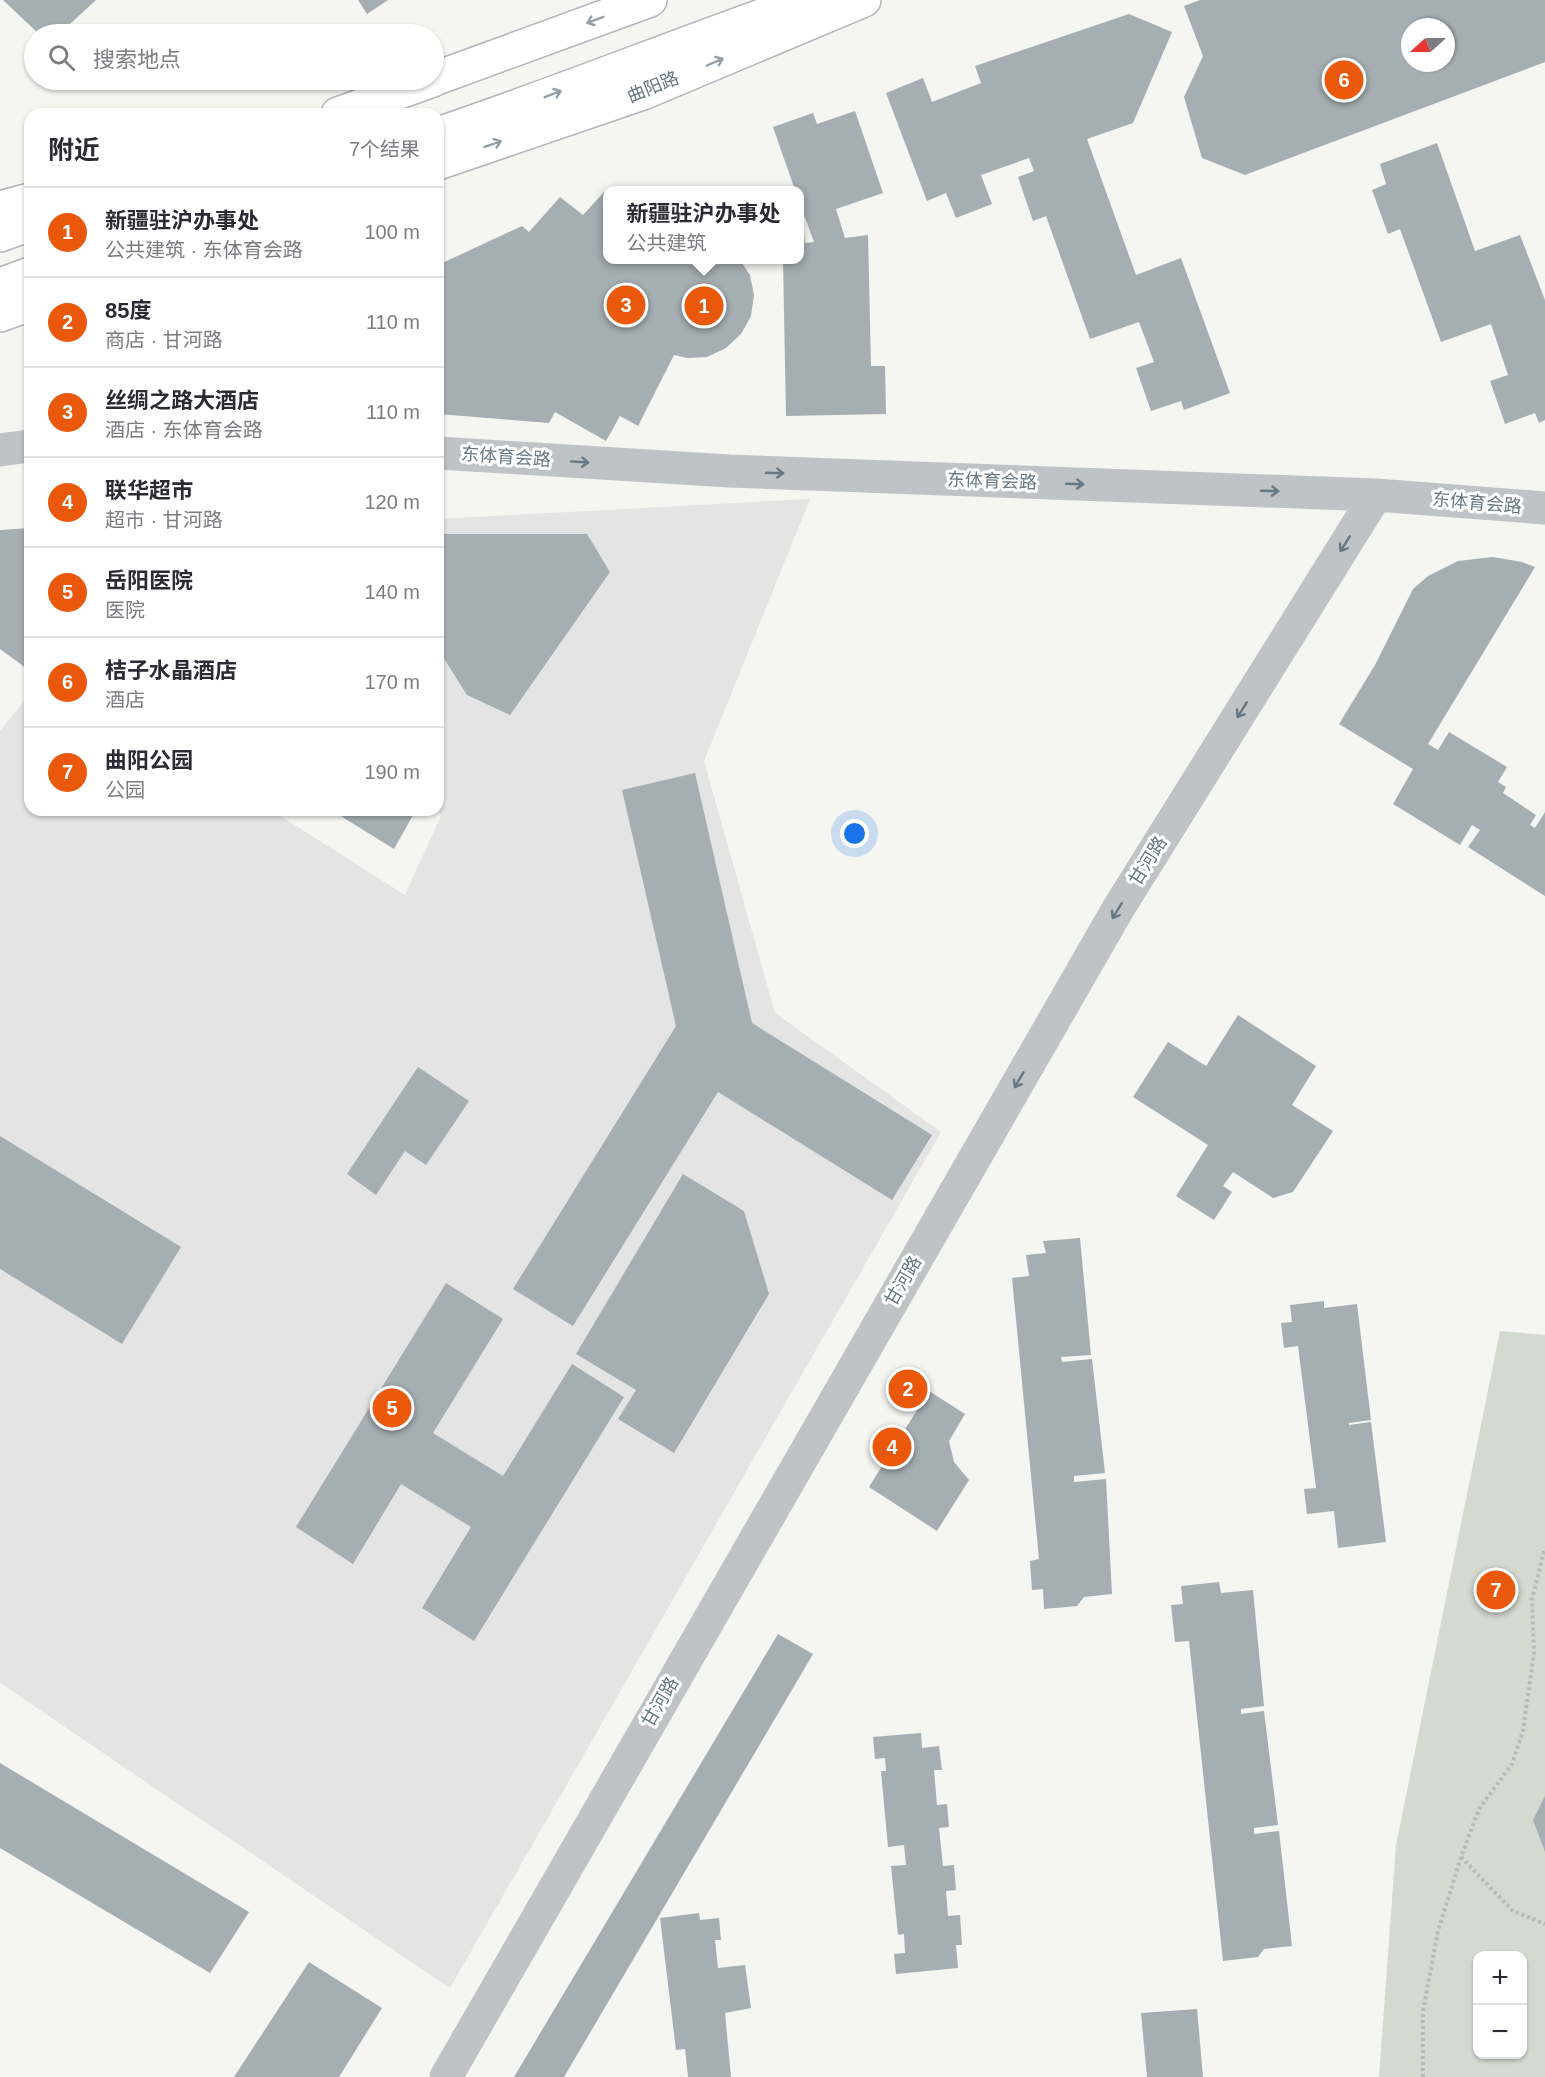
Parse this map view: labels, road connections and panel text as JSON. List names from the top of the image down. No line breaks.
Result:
{"streets":{"main road":["曲阳路"],"street":["东体育会路","甘河路"]},"crossings":[["东体育会路","甘河路"]],"one_way":["东体育会路","甘河路"],"north":"left","page":{"search":"搜索地点","pins":["6","3","1","2","5","4","7"],"heading":["附近","7个结果"],"popup":["新疆驻沪办事处","公共建筑"],"list":[{"mark":"1","name":"新疆驻沪办事处","note":"公共建筑 · 东体育会路","value":"100 m"},{"mark":"2","name":"85度","note":"商店 · 甘河路","value":"110 m"},{"mark":"3","name":"丝绸之路大酒店","note":"酒店 · 东体育会路","value":"110 m"},{"mark":"4","name":"联华超市","note":"超市 · 甘河路","value":"120 m"},{"mark":"5","name":"岳阳医院","note":"医院","value":"140 m"},{"mark":"6","name":"桔子水晶酒店","note":"酒店","value":"170 m"},{"mark":"7","name":"曲阳公园","note":"公园","value":"190 m"}],"map_buttons":["+","−"]}}
